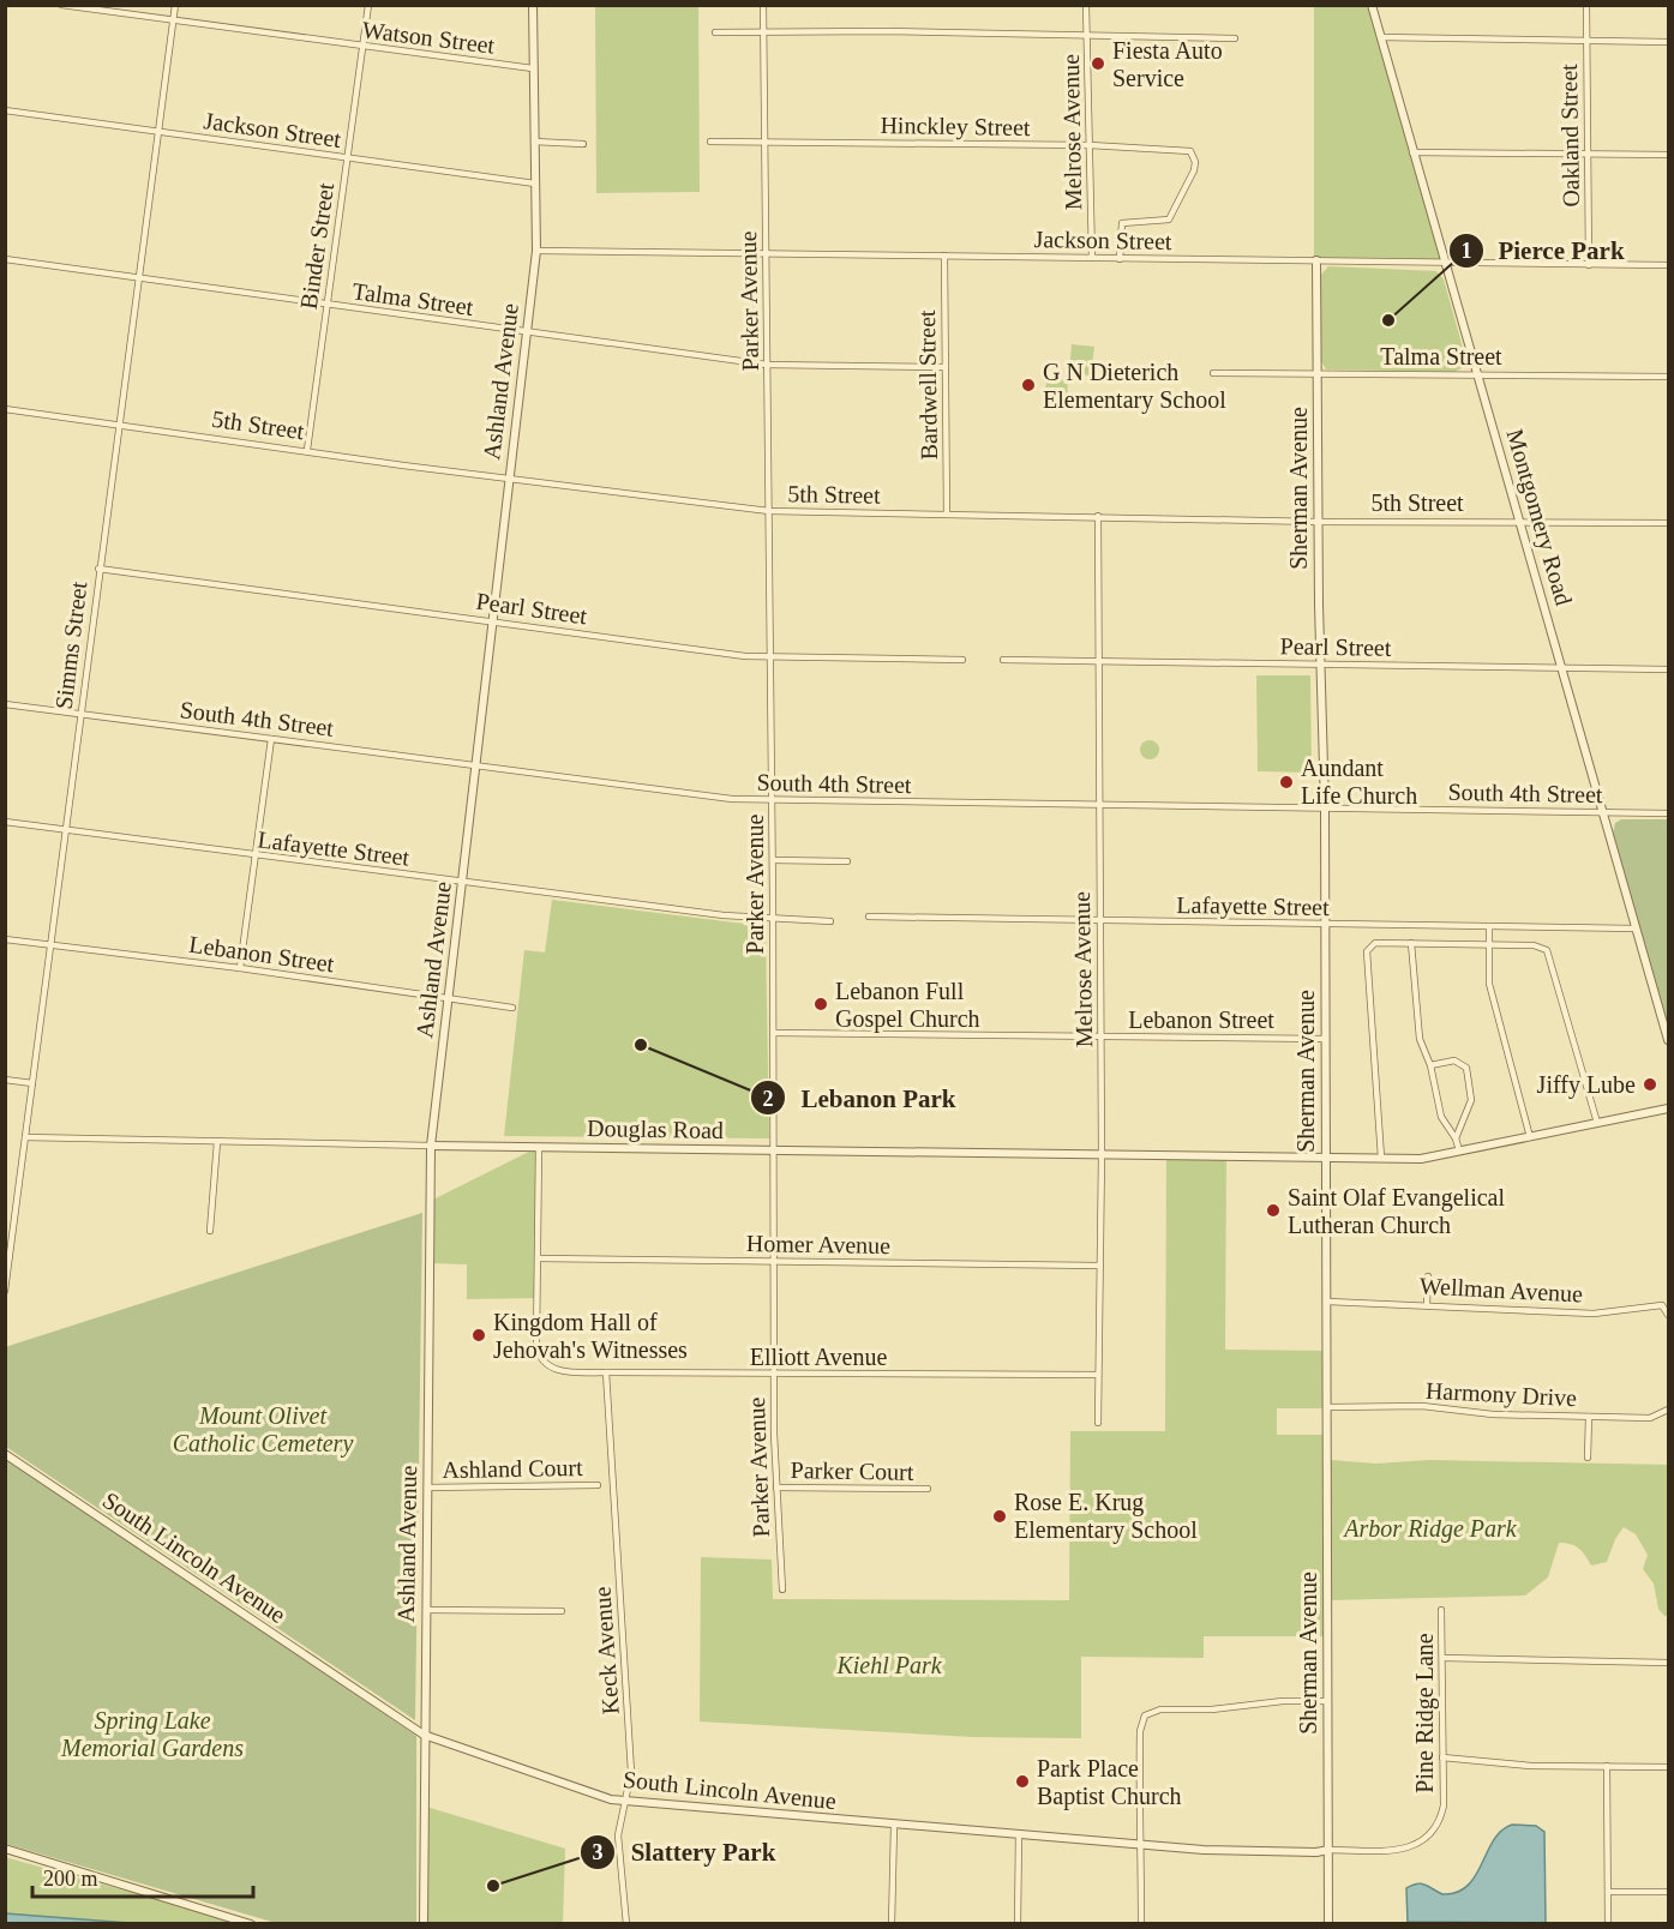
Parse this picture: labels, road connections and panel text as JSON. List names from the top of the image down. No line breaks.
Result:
{"streets":{"street":["Watson Street","Hinckley Street","Jackson Street","Melrose Avenue","Oakland Street","Binder Street","Talma Street","Parker Avenue","Ashland Avenue","Bardwell Street","5th Street","Sherman Avenue","Montgomery Road","Pearl Street","Simms Street","South 4th Street","Lafayette Street","Lebanon Street","Douglas Road","Homer Avenue","Wellman Avenue","Elliott Avenue","Harmony Drive","Ashland Court","Parker Court","South Lincoln Avenue","Keck Avenue","Pine Ridge Lane"]},"crossings":[["Watson Street","Binder Street"],["Watson Street","Ashland Avenue"],["Watson Street","Simms Street"],["Hinckley Street","Jackson Street"],["Hinckley Street","Melrose Avenue"],["Hinckley Street","Parker Avenue"],["Jackson Street","Melrose Avenue"],["Jackson Street","Oakland Street"],["Jackson Street","Binder Street"],["Jackson Street","Parker Avenue"],["Jackson Street","Ashland Avenue"],["Jackson Street","Bardwell Street"],["Jackson Street","Sherman Avenue"],["Jackson Street","Montgomery Road"],["Jackson Street","Simms Street"],["Melrose Avenue","5th Street"],["Melrose Avenue","Pearl Street"],["Melrose Avenue","South 4th Street"],["Melrose Avenue","Lafayette Street"],["Melrose Avenue","Lebanon Street"],["Melrose Avenue","Douglas Road"],["Melrose Avenue","Homer Avenue"],["Melrose Avenue","Elliott Avenue"],["Binder Street","Talma Street"],["Binder Street","5th Street"],["Talma Street","Parker Avenue"],["Talma Street","Ashland Avenue"],["Talma Street","Bardwell Street"],["Talma Street","Sherman Avenue"],["Talma Street","Montgomery Road"],["Talma Street","Simms Street"],["Parker Avenue","5th Street"],["Parker Avenue","Pearl Street"],["Parker Avenue","South 4th Street"],["Parker Avenue","Lafayette Street"],["Parker Avenue","Lebanon Street"],["Parker Avenue","Douglas Road"],["Parker Avenue","Homer Avenue"],["Parker Avenue","Elliott Avenue"],["Parker Avenue","Parker Court"],["Ashland Avenue","5th Street"],["Ashland Avenue","Pearl Street"],["Ashland Avenue","South 4th Street"],["Ashland Avenue","Lafayette Street"],["Ashland Avenue","Lebanon Street"],["Ashland Avenue","Douglas Road"],["Ashland Avenue","Ashland Court"],["Ashland Avenue","South Lincoln Avenue"],["Bardwell Street","5th Street"],["5th Street","Sherman Avenue"],["5th Street","Montgomery Road"],["5th Street","Simms Street"],["Sherman Avenue","Pearl Street"],["Sherman Avenue","South 4th Street"],["Sherman Avenue","Lafayette Street"],["Sherman Avenue","Lebanon Street"],["Sherman Avenue","Douglas Road"],["Sherman Avenue","Wellman Avenue"],["Sherman Avenue","Harmony Drive"],["Sherman Avenue","South Lincoln Avenue"],["Sherman Avenue","Pine Ridge Lane"],["Montgomery Road","Pearl Street"],["Montgomery Road","South 4th Street"],["Montgomery Road","Lafayette Street"],["Pearl Street","Simms Street"],["Simms Street","South 4th Street"],["Simms Street","Lafayette Street"],["Simms Street","Lebanon Street"],["Simms Street","Douglas Road"],["Homer Avenue","Elliott Avenue"],["Elliott Avenue","Keck Avenue"],["South Lincoln Avenue","Keck Avenue"],["South Lincoln Avenue","Pine Ridge Lane"]],"parks":["Mount Olivet Catholic Cemetery","Arbor Ridge Park","Kiehl Park","Spring Lake Memorial Gardens"],"places":["Fiesta Auto Service","Pierce Park","G N Dieterich Elementary School","Aundant Life Church","Lebanon Full Gospel Church","Lebanon Park","Jiffy Lube","Saint Olaf Evangelical Lutheran Church","Kingdom Hall of Jehovah's Witnesses","Rose E. Krug Elementary School","Park Place Baptist Church","Slattery Park"],"scale_bar":"200 m"}
